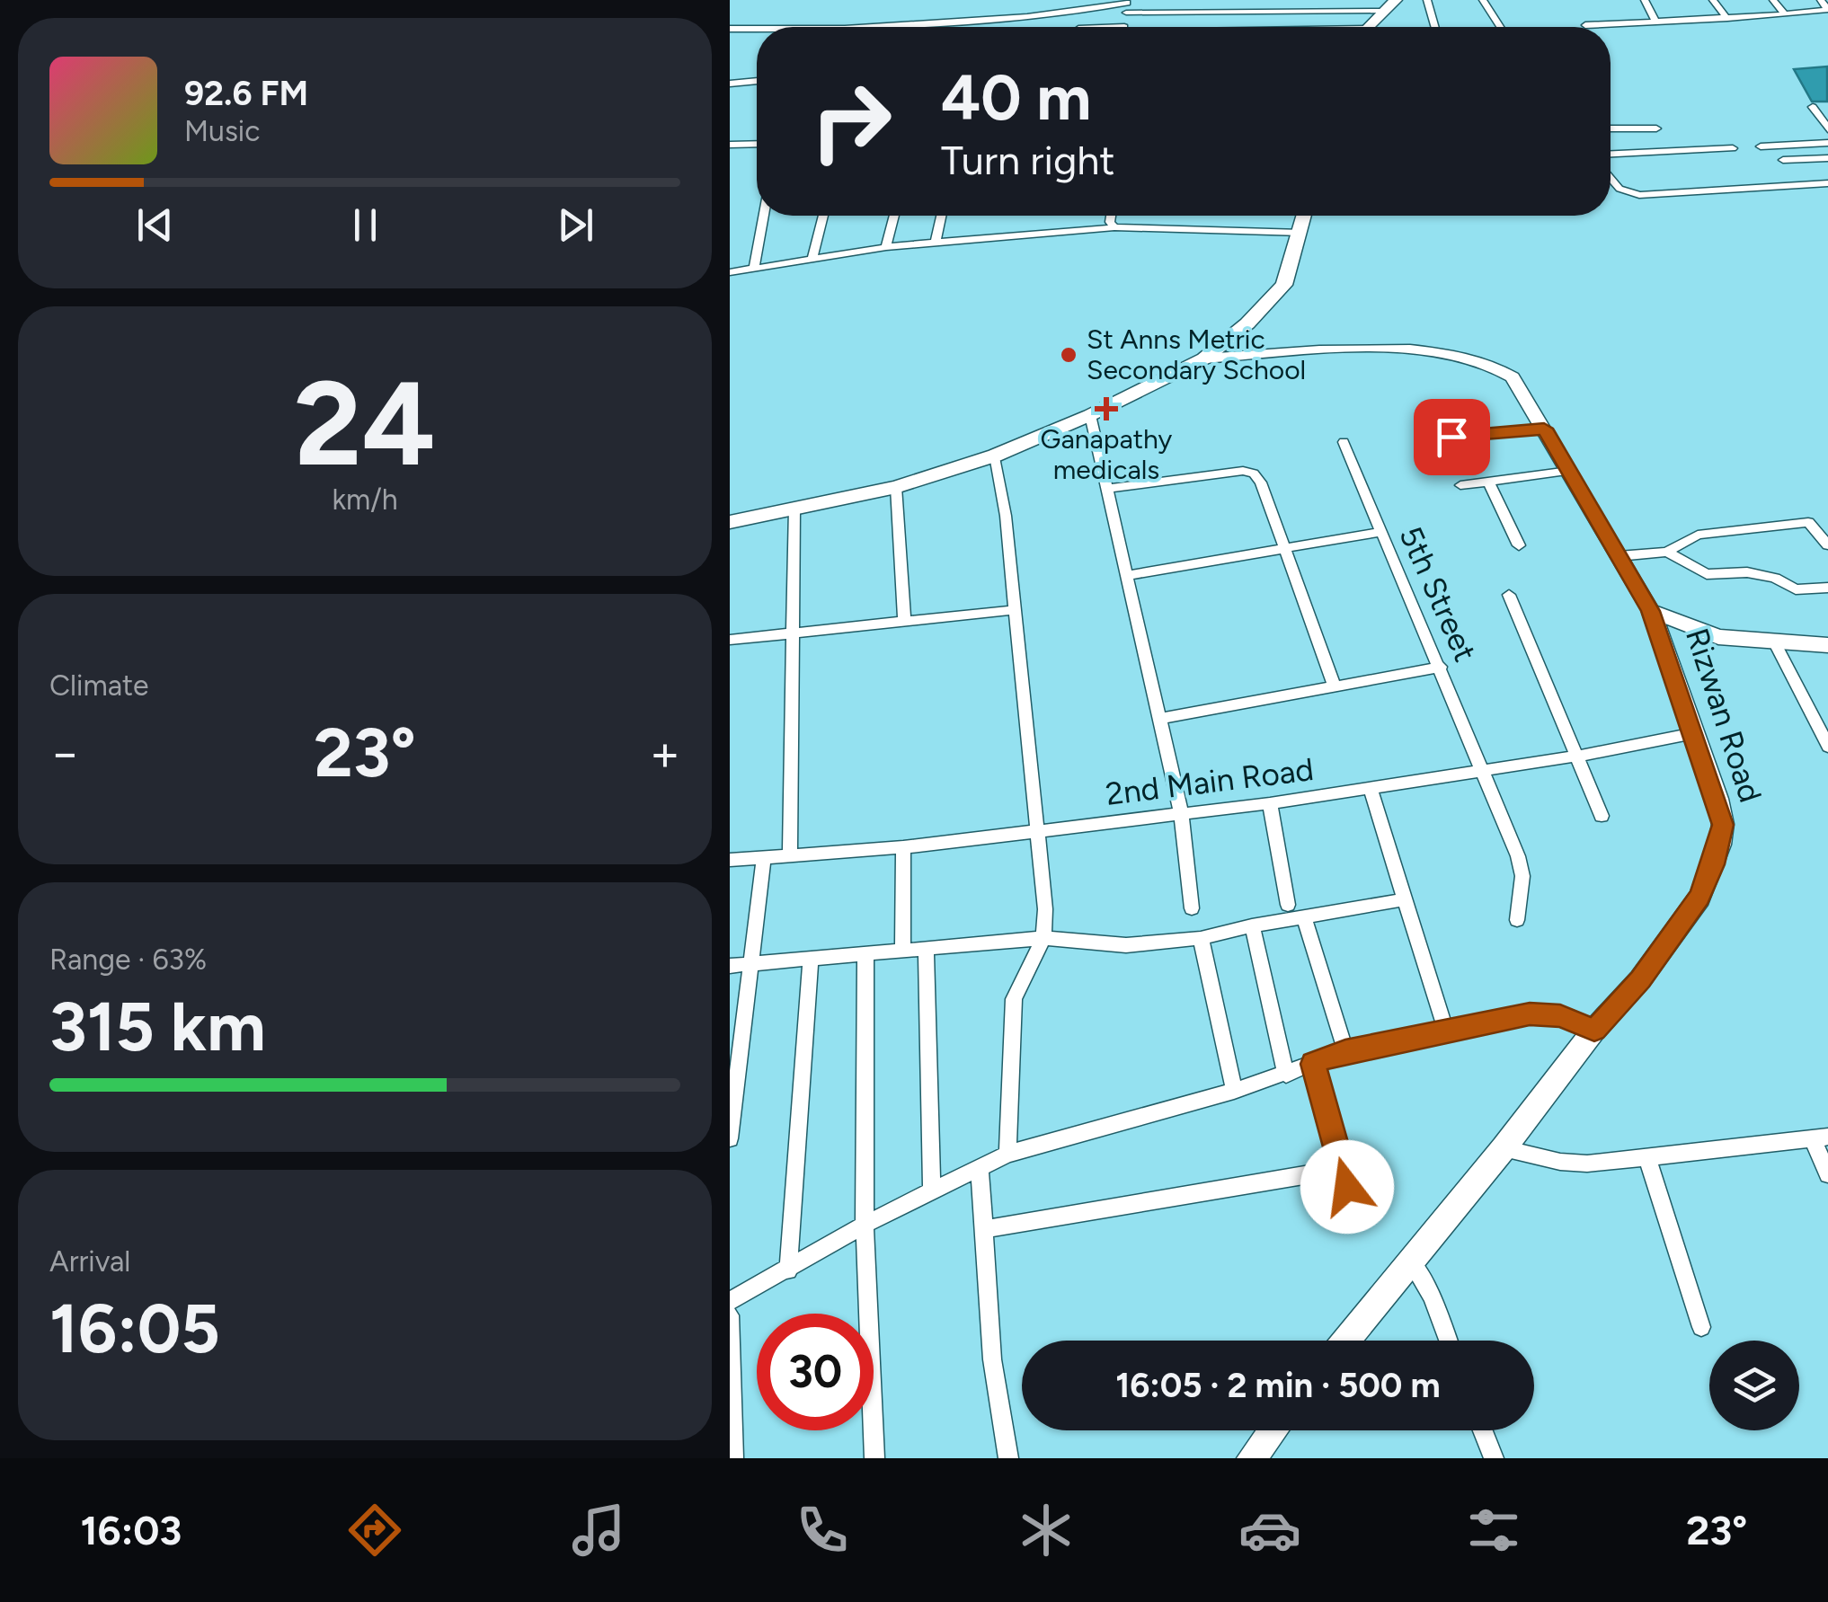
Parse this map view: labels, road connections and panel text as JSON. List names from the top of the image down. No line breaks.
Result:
{"streets":{"main road":["Rizwan Road"],"street":["5th Street","2nd Main Road"]},"crossings":[["5th Street","2nd Main Road"],["Rizwan Road","2nd Main Road"]],"places":{"other":["St Anns Metric Secondary School"],"health":["Ganapathy medicals"]},"page":{"turn":["40 m","Turn right"],"song":["92.6 FM","Music"],"tile":[["24","km/h"],"Climate",["Range · 63%","315 km"],["Arrival","16:05"]],"heat":["−","23°","+"],"limit":"30","trip":"16:05 · 2 min · 500 m","tabs":["16:03","23°"]}}
